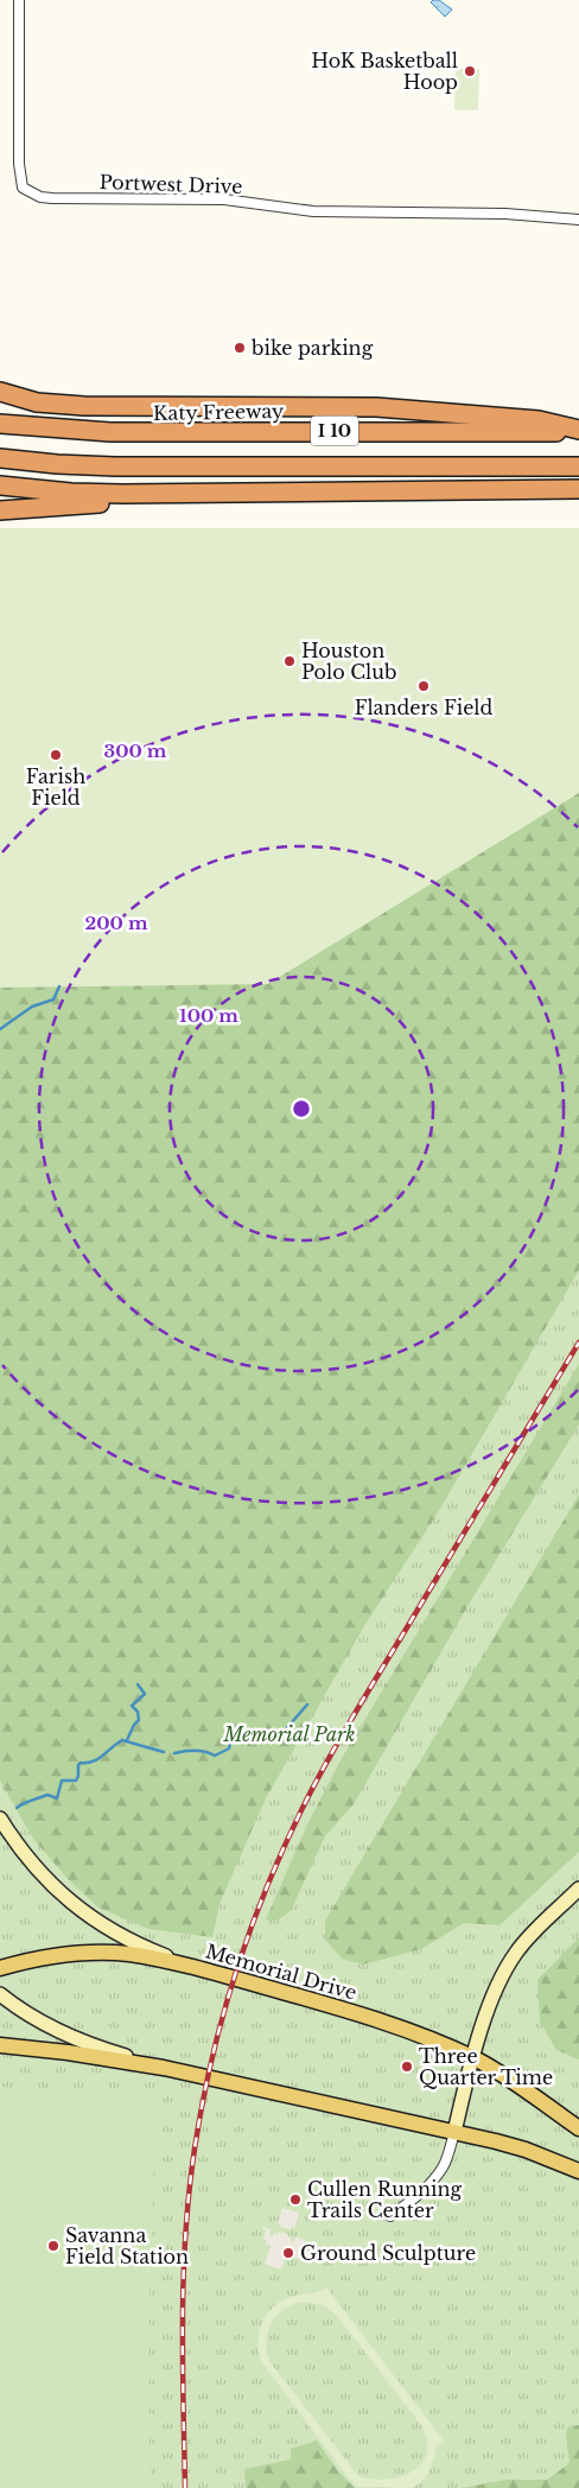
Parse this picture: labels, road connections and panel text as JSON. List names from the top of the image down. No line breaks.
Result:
{"streets":{"highway":["Katy Freeway","I 10"],"main road":["Memorial Drive"],"street":["Portwest Drive"]},"parks":["Memorial Park"],"places":["HoK Basketball Hoop","bike parking","Houston Polo Club","Flanders Field","Farish Field","Three Quarter Time","Cullen Running Trails Center","Savanna Field Station","Ground Sculpture"],"rings":["300 m","200 m","100 m"]}
